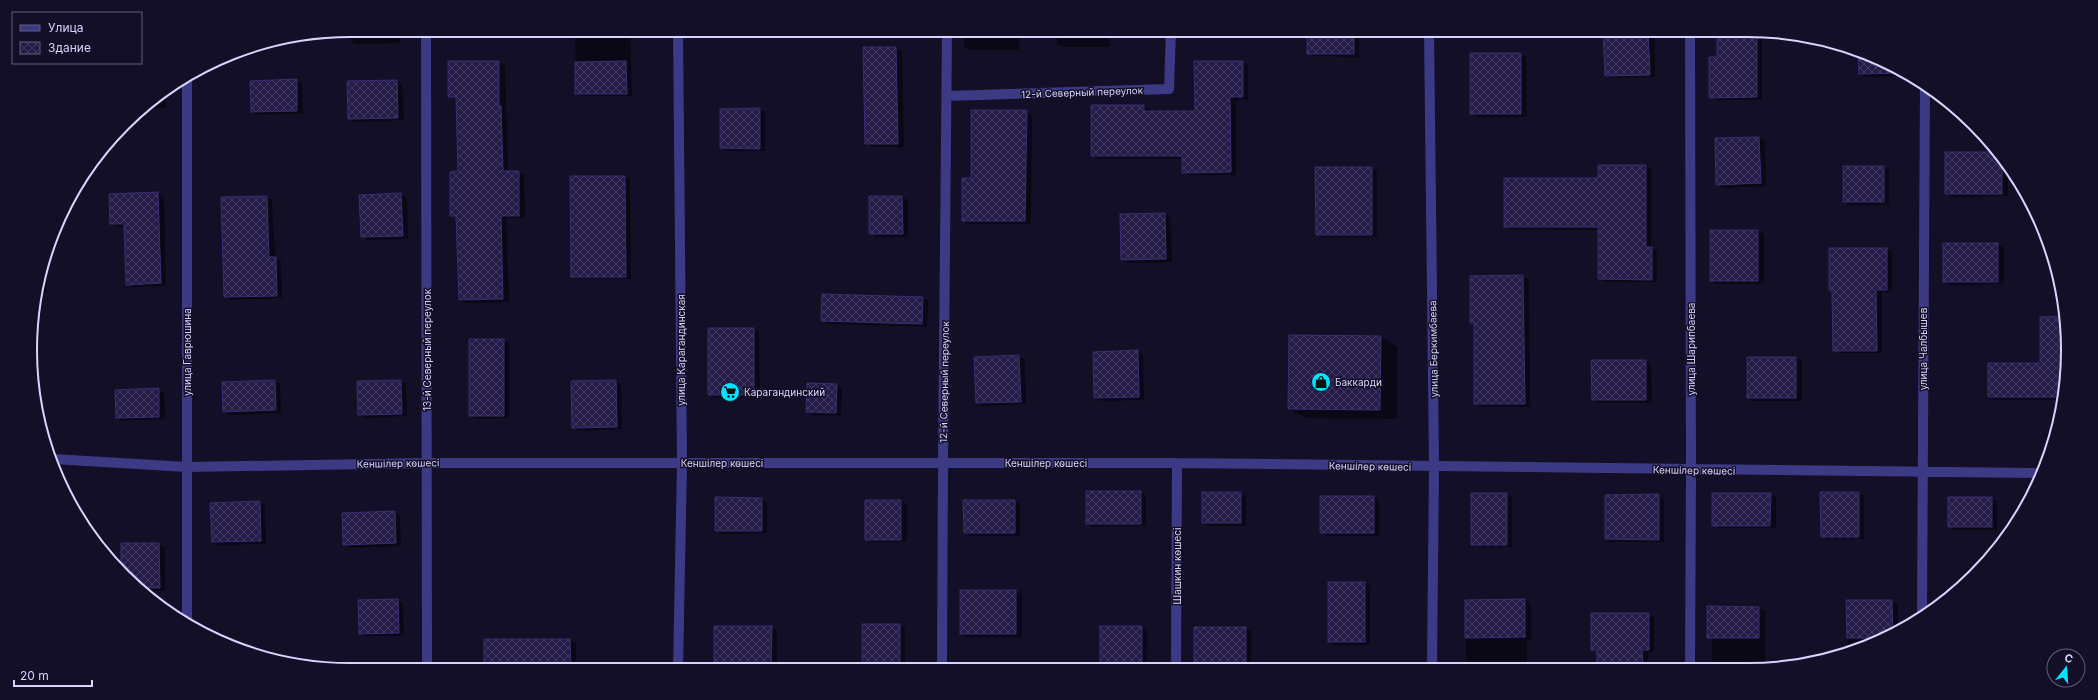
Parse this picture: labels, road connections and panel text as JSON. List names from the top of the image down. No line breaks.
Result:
{"streets":{"street":["12-й Северный переулок","улица Беркимбаева","улица Шарипбаева","улица Чалбышев","13-й Северный переулок","улица Карагандинская","улица Гаврюшина","Кеншілер көшесі","Шашкин көшесі"]},"crossings":[["12-й Северный переулок","Кеншілер көшесі"],["улица Беркимбаева","Кеншілер көшесі"],["улица Шарипбаева","Кеншілер көшесі"],["улица Чалбышев","Кеншілер көшесі"],["13-й Северный переулок","Кеншілер көшесі"],["улица Карагандинская","Кеншілер көшесі"],["улица Гаврюшина","Кеншілер көшесі"],["Кеншілер көшесі","Шашкин көшесі"]],"places":{"shop":["Баккарди"],"supermarket":["Карагандинский"]},"legend":["Улица","Здание"],"scale_bar":"20 m","north":"top"}
